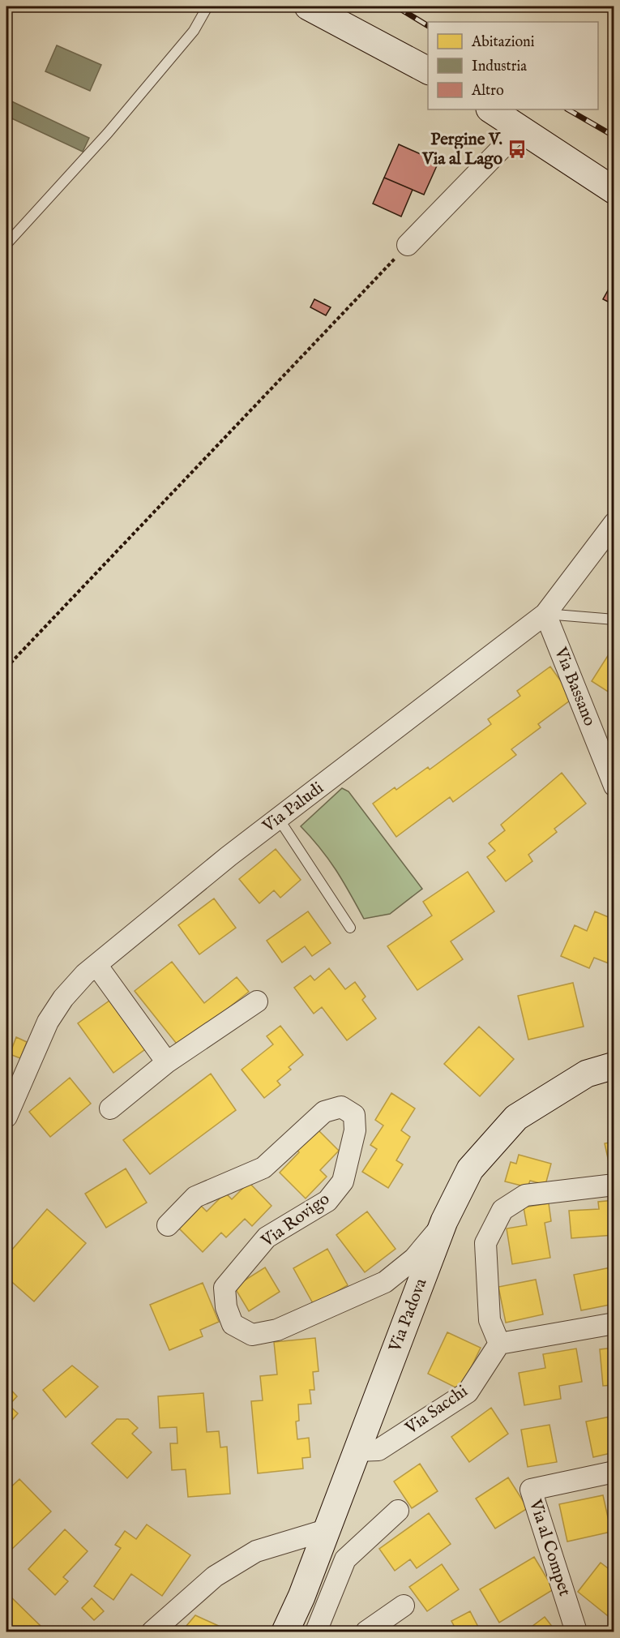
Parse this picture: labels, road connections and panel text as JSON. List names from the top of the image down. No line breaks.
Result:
{"streets":{"main road":["Via Padova"],"street":["Via Bassano","Via Paludi","Via Rovigo","Via Sacchi","Via al Compet"]},"crossings":[["Via Bassano","Via Paludi"],["Via Rovigo","Via Padova"],["Via Padova","Via Sacchi"]],"places":{"bus stop":["Pergine V. Via al Lago"]},"legend":["Abitazioni","Industria","Altro"]}
